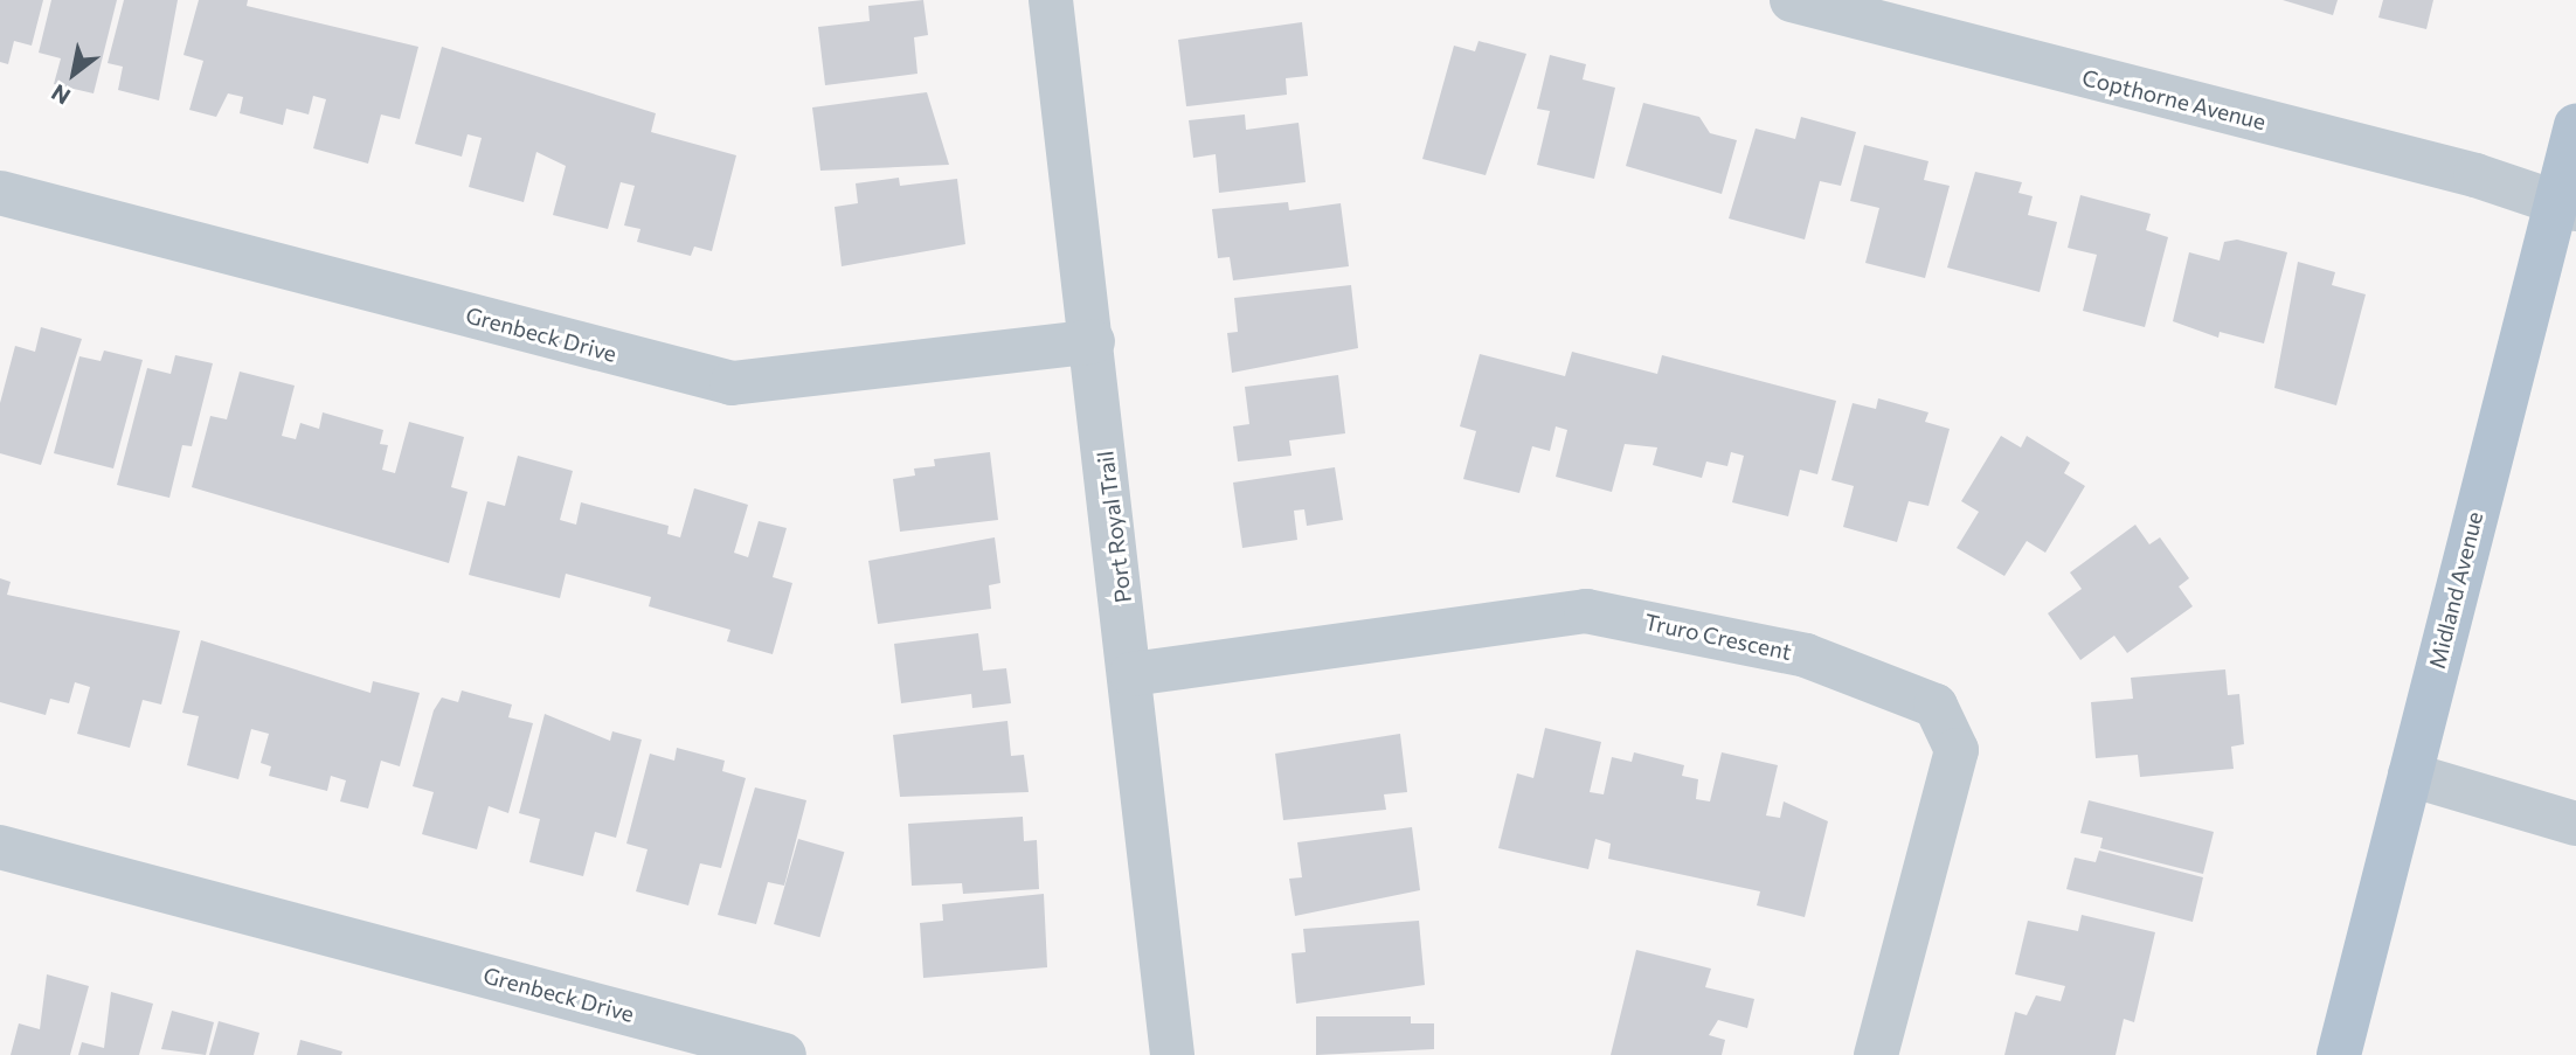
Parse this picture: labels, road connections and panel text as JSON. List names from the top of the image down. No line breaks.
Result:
{"streets":{"main road":["Midland Avenue"],"street":["Copthorne Avenue","Grenbeck Drive","Port Royal Trail","Truro Crescent"]},"crossings":[["Copthorne Avenue","Midland Avenue"],["Grenbeck Drive","Port Royal Trail"],["Port Royal Trail","Truro Crescent"]],"north":"bottom left"}
